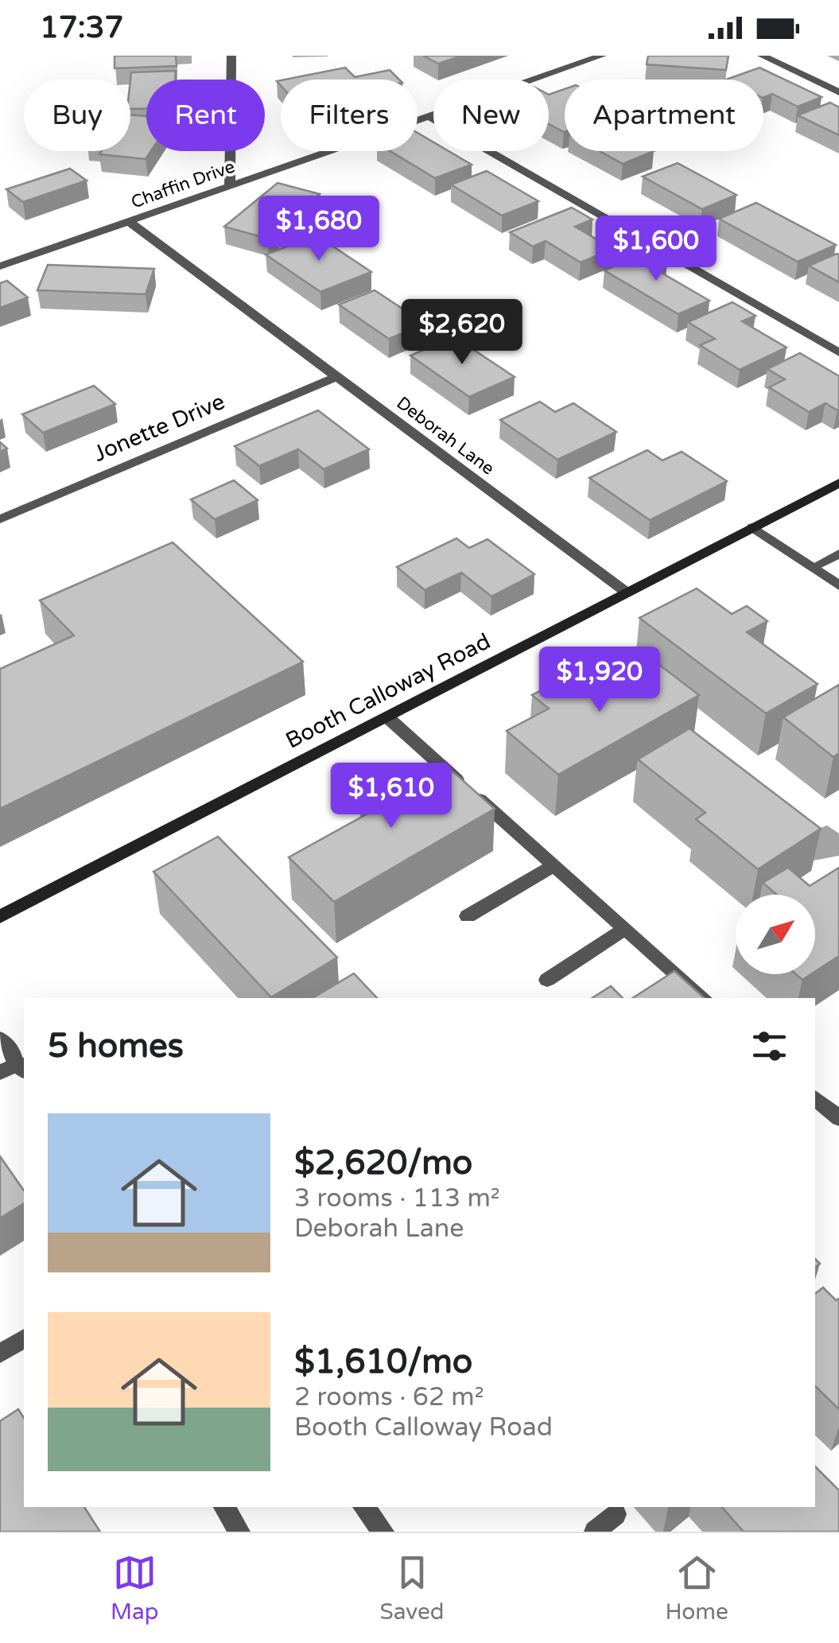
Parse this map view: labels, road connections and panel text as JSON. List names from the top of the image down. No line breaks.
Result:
{"streets":{"street":["Chaffin Drive","Jonette Drive","Deborah Lane","Booth Calloway Road"]},"crossings":[["Chaffin Drive","Deborah Lane"],["Jonette Drive","Deborah Lane"],["Deborah Lane","Booth Calloway Road"]],"north":"top right","page":{"status":"17:37","chip":["Buy","Rent","Filters","New","Apartment"],"price":["$1,680","$1,600","$2,620","$1,920","$1,610"],"heading":"5 homes","list":[{"name":"$2,620/mo","note":"3 rooms · 113 m² · Deborah Lane"},{"name":"$1,610/mo","note":"2 rooms · 62 m² · Booth Calloway Road"}],"tabs":["Map","Saved","Home"]}}
